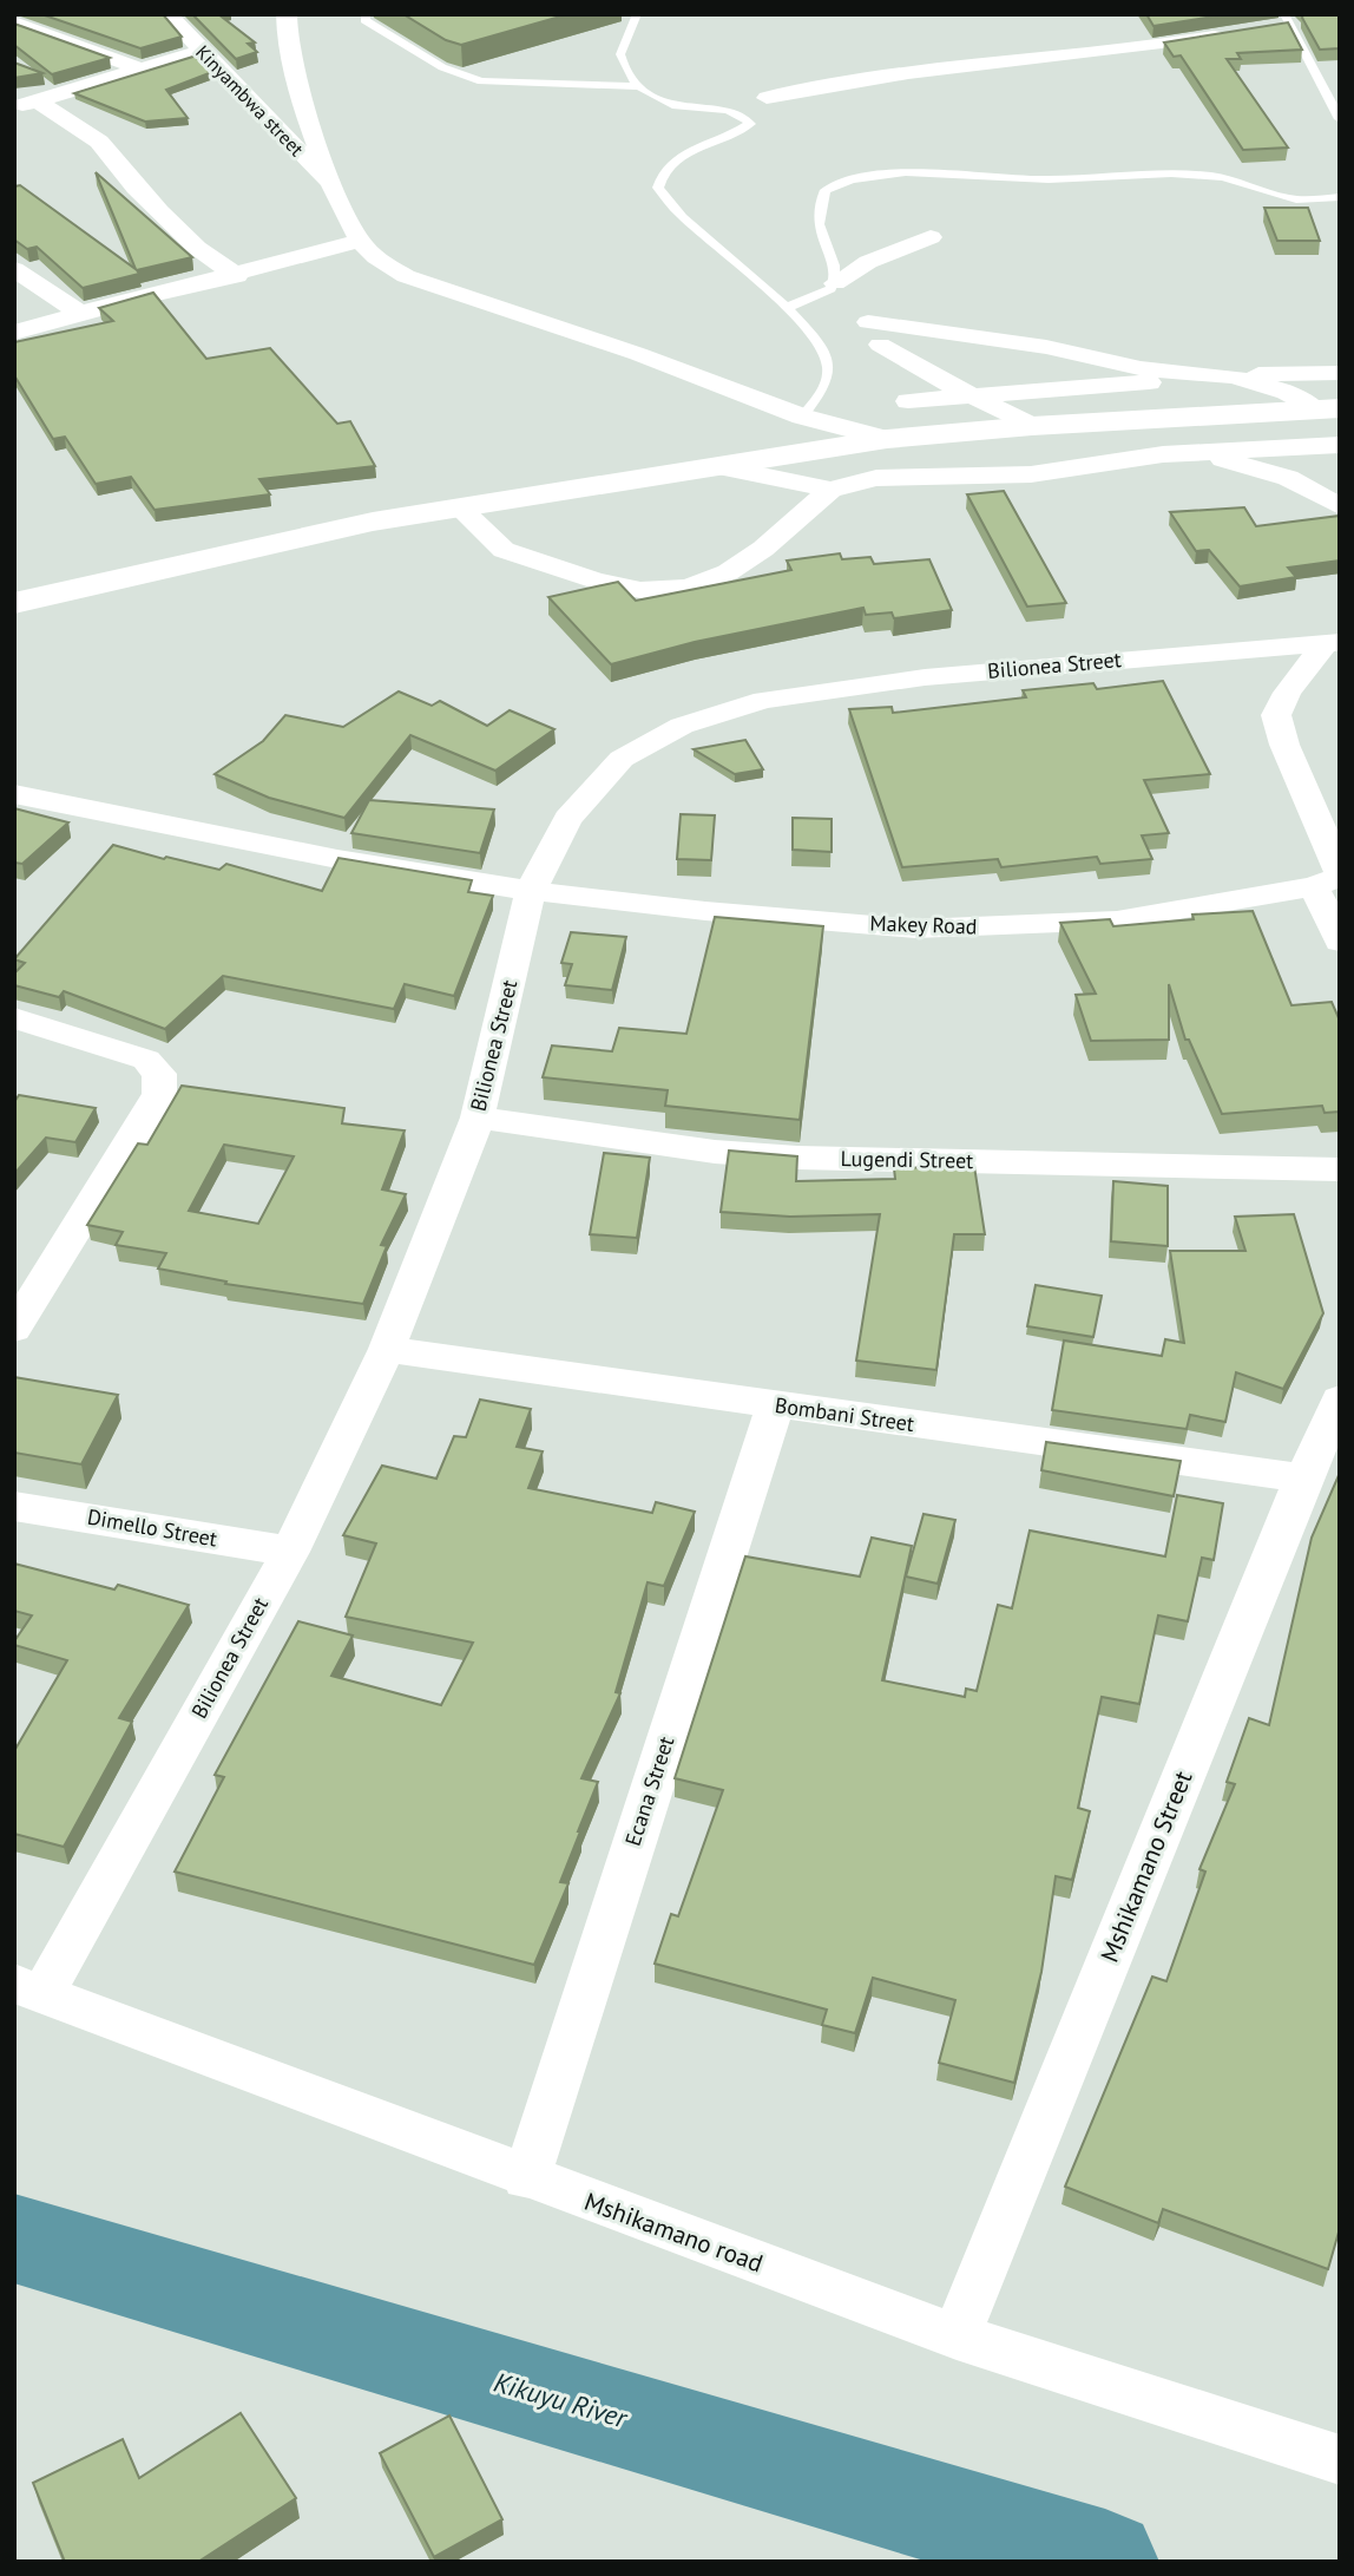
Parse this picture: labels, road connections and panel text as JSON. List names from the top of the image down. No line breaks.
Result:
{"streets":{"street":["Kinyambwa street","Bilionea Street","Makey Road","Lugendi Street","Bombani Street","Dimello Street","Ecana Street","Mshikamano Street","Mshikamano road"]},"crossings":[["Bilionea Street","Makey Road"],["Bilionea Street","Lugendi Street"],["Bilionea Street","Bombani Street"],["Bilionea Street","Dimello Street"],["Bilionea Street","Mshikamano road"],["Bombani Street","Ecana Street"],["Bombani Street","Mshikamano Street"],["Ecana Street","Mshikamano road"],["Mshikamano Street","Mshikamano road"]],"water":["Kikuyu River"]}
